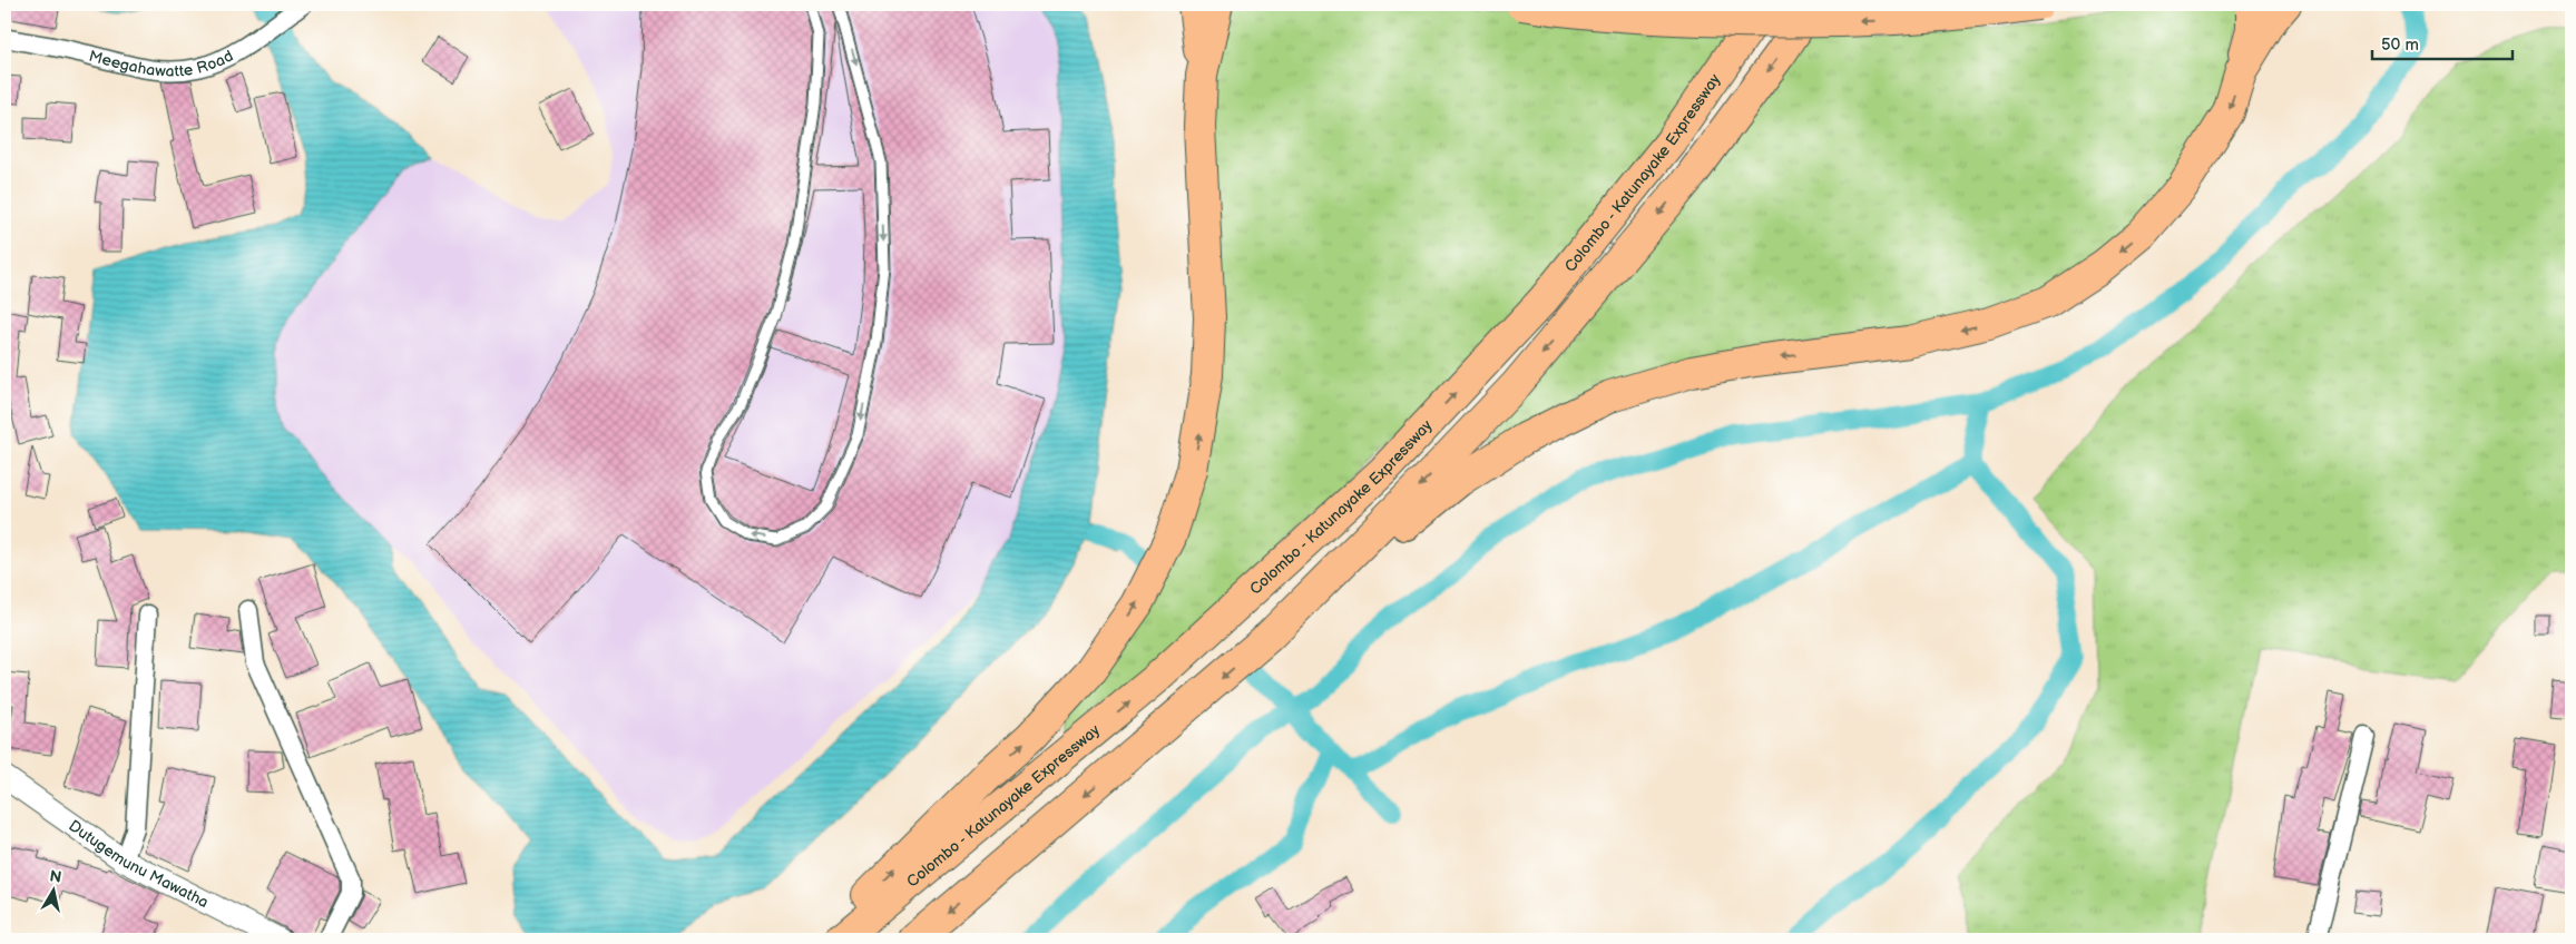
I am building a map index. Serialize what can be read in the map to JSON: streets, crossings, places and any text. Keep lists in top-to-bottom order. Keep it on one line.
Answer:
{"streets":{"highway":["Colombo - Katunayake Expressway"],"street":["Meegahawatte Road","Dutugemunu Mawatha"]},"scale_bar":"50 m","north":"top"}
